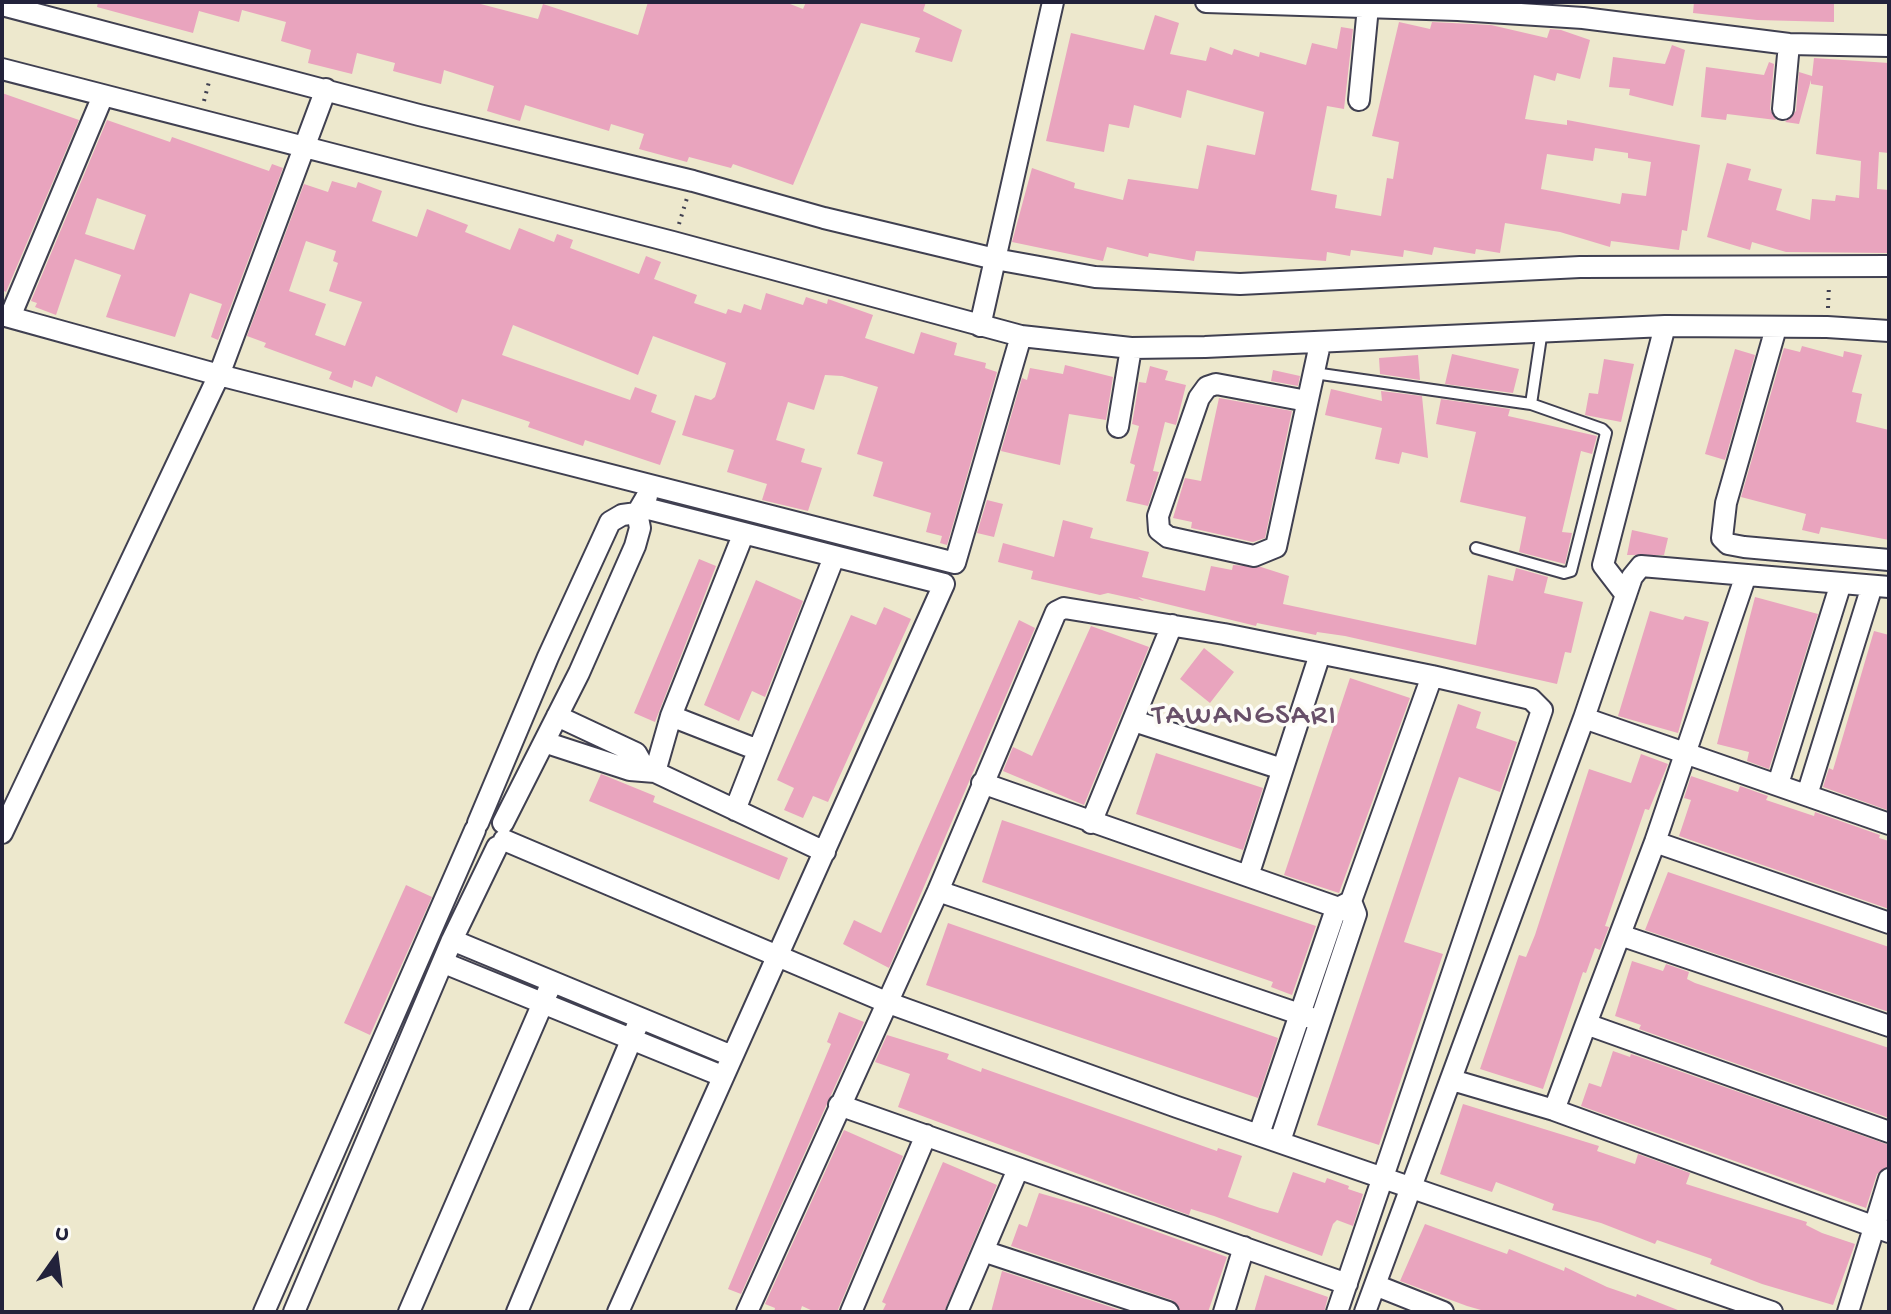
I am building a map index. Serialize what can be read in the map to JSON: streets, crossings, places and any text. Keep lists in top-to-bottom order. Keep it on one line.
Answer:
{"districts":["TAWANGSARI"],"north":"top"}
